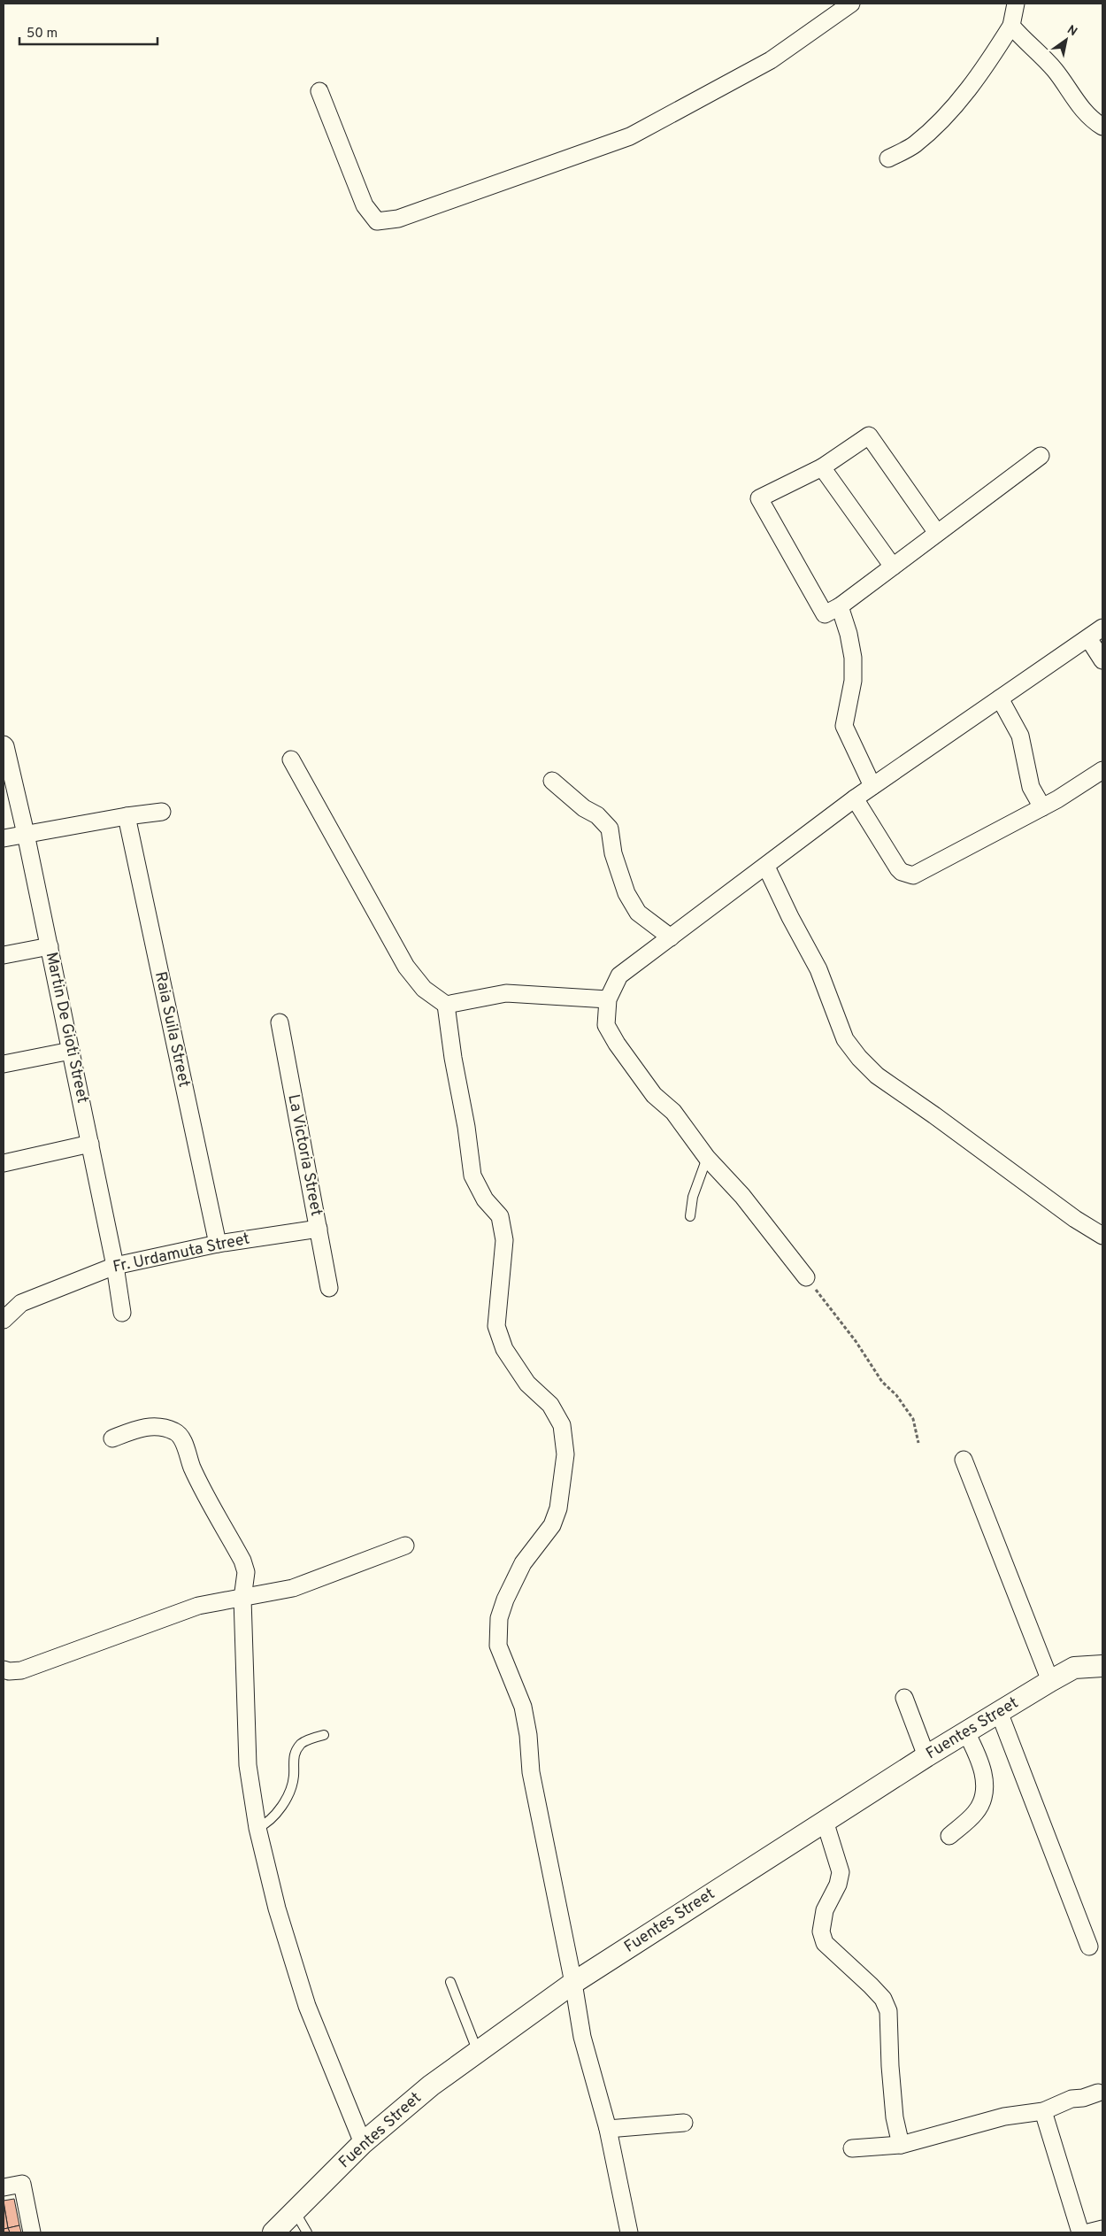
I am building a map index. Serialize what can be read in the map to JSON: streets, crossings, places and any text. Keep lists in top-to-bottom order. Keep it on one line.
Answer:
{"streets":{"street":["Martin De Gioti Street","Raia Suila Street","La Victoria Street","Fr. Urdamuta Street","Fuentes Street"]},"crossings":[["Martin De Gioti Street","Fr. Urdamuta Street"],["Raia Suila Street","Fr. Urdamuta Street"],["La Victoria Street","Fr. Urdamuta Street"]],"scale_bar":"50 m","north":"top right"}
